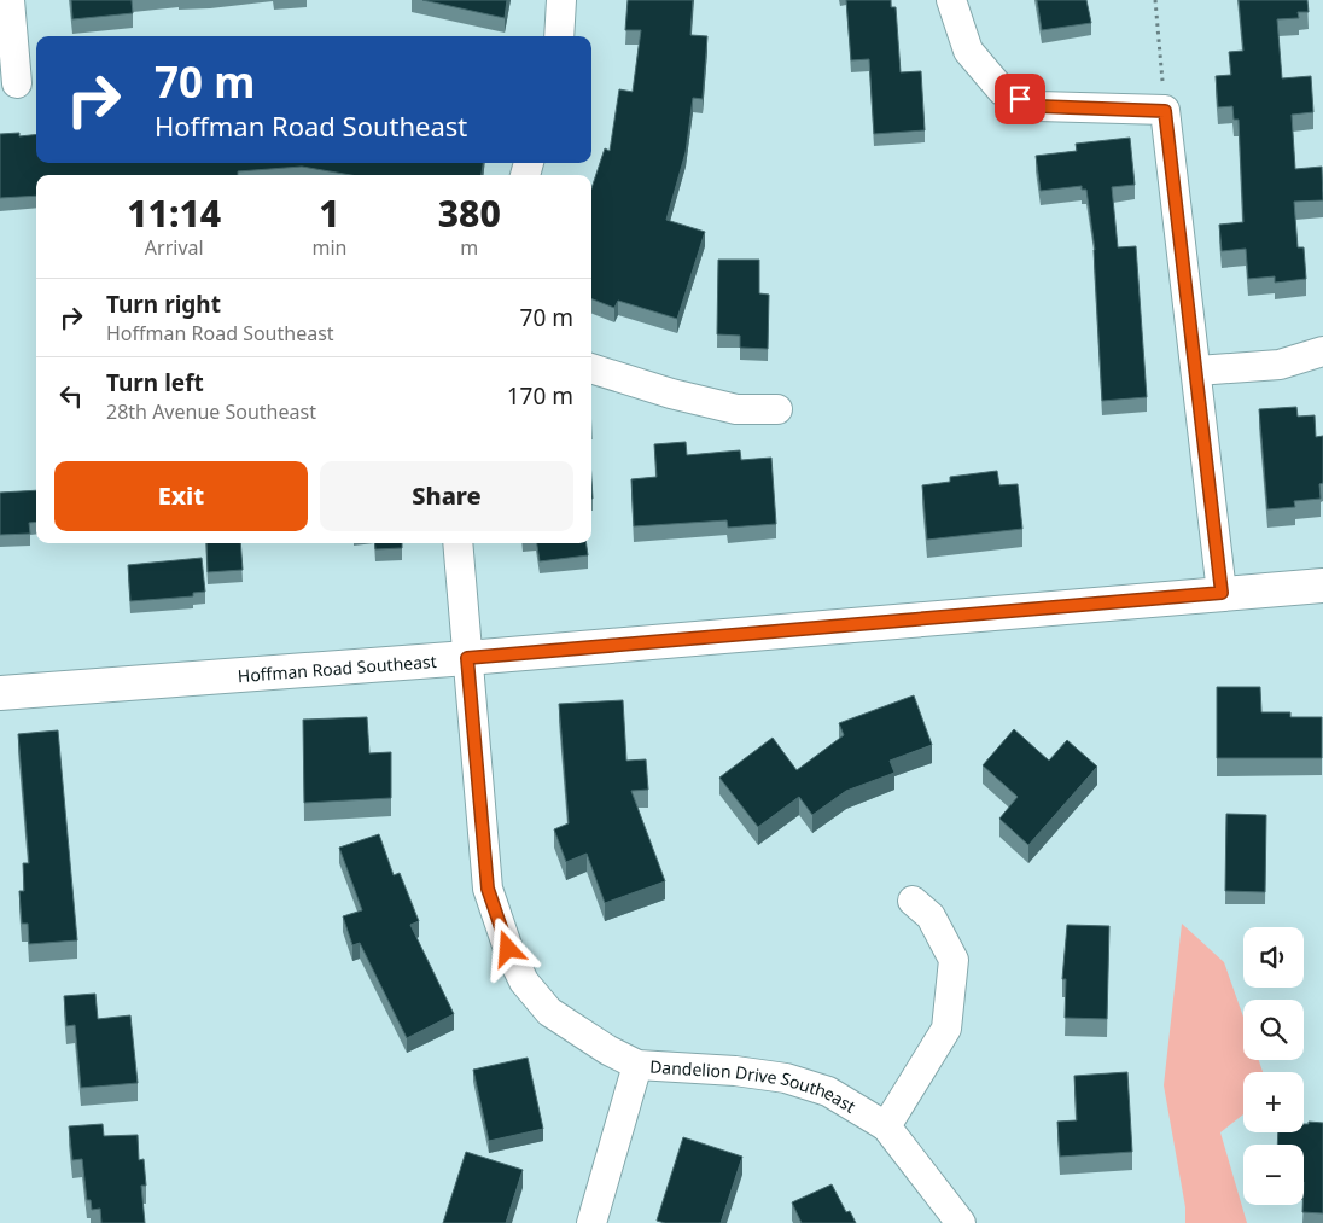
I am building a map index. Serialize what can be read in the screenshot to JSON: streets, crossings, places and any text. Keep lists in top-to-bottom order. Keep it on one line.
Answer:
{"streets":{"street":["Hoffman Road Southeast","Dandelion Drive Southeast"]},"crossings":[["Hoffman Road Southeast","Dandelion Drive Southeast"]],"page":{"turn":["70 m","Hoffman Road Southeast"],"eta":["11:14","Arrival","1","min","380","m"],"list":[{"name":"Turn right","note":"Hoffman Road Southeast","value":"70 m"},{"name":"Turn left","note":"28th Avenue Southeast","value":"170 m"}],"buttons":["Exit","Share"],"map_buttons":["+","−"]}}
